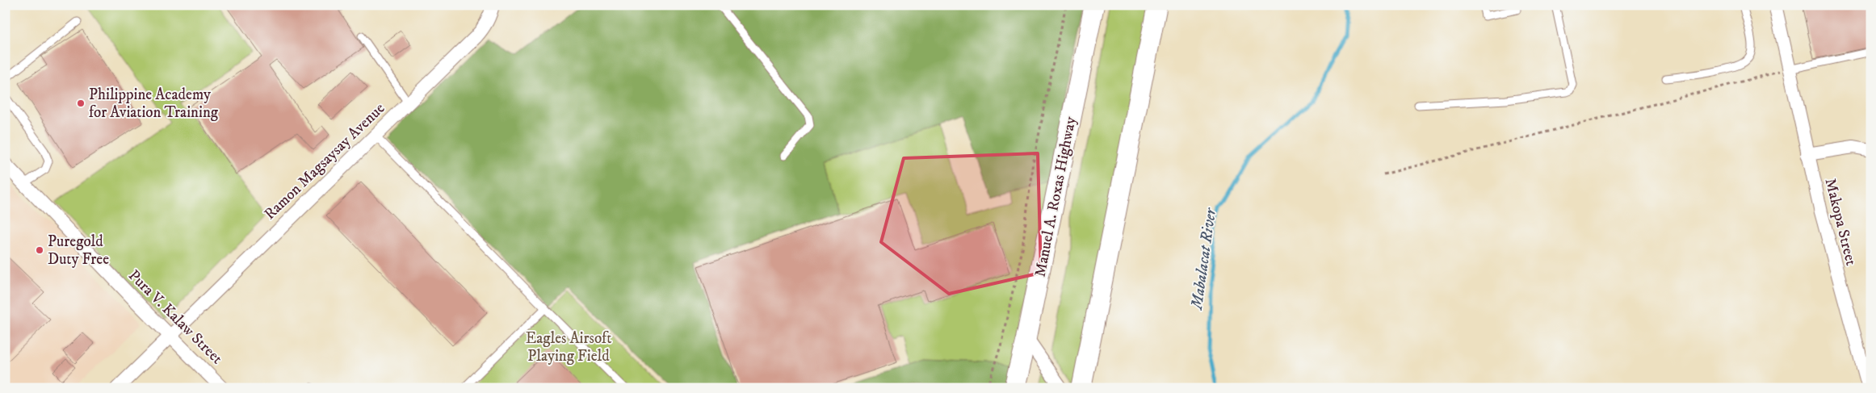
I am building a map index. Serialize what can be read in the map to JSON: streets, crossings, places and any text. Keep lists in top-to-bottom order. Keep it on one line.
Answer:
{"streets":{"main road":["Manuel A. Roxas Highway"],"street":["Ramon Magsaysay Avenue","Makopa Street","Pura V. Kalaw Street"]},"crossings":[["Ramon Magsaysay Avenue","Pura V. Kalaw Street"]],"water":["Mabalacat River"],"parks":["Eagles Airsoft Playing Field"],"places":["Philippine Academy for Aviation Training","Puregold Duty Free"]}
